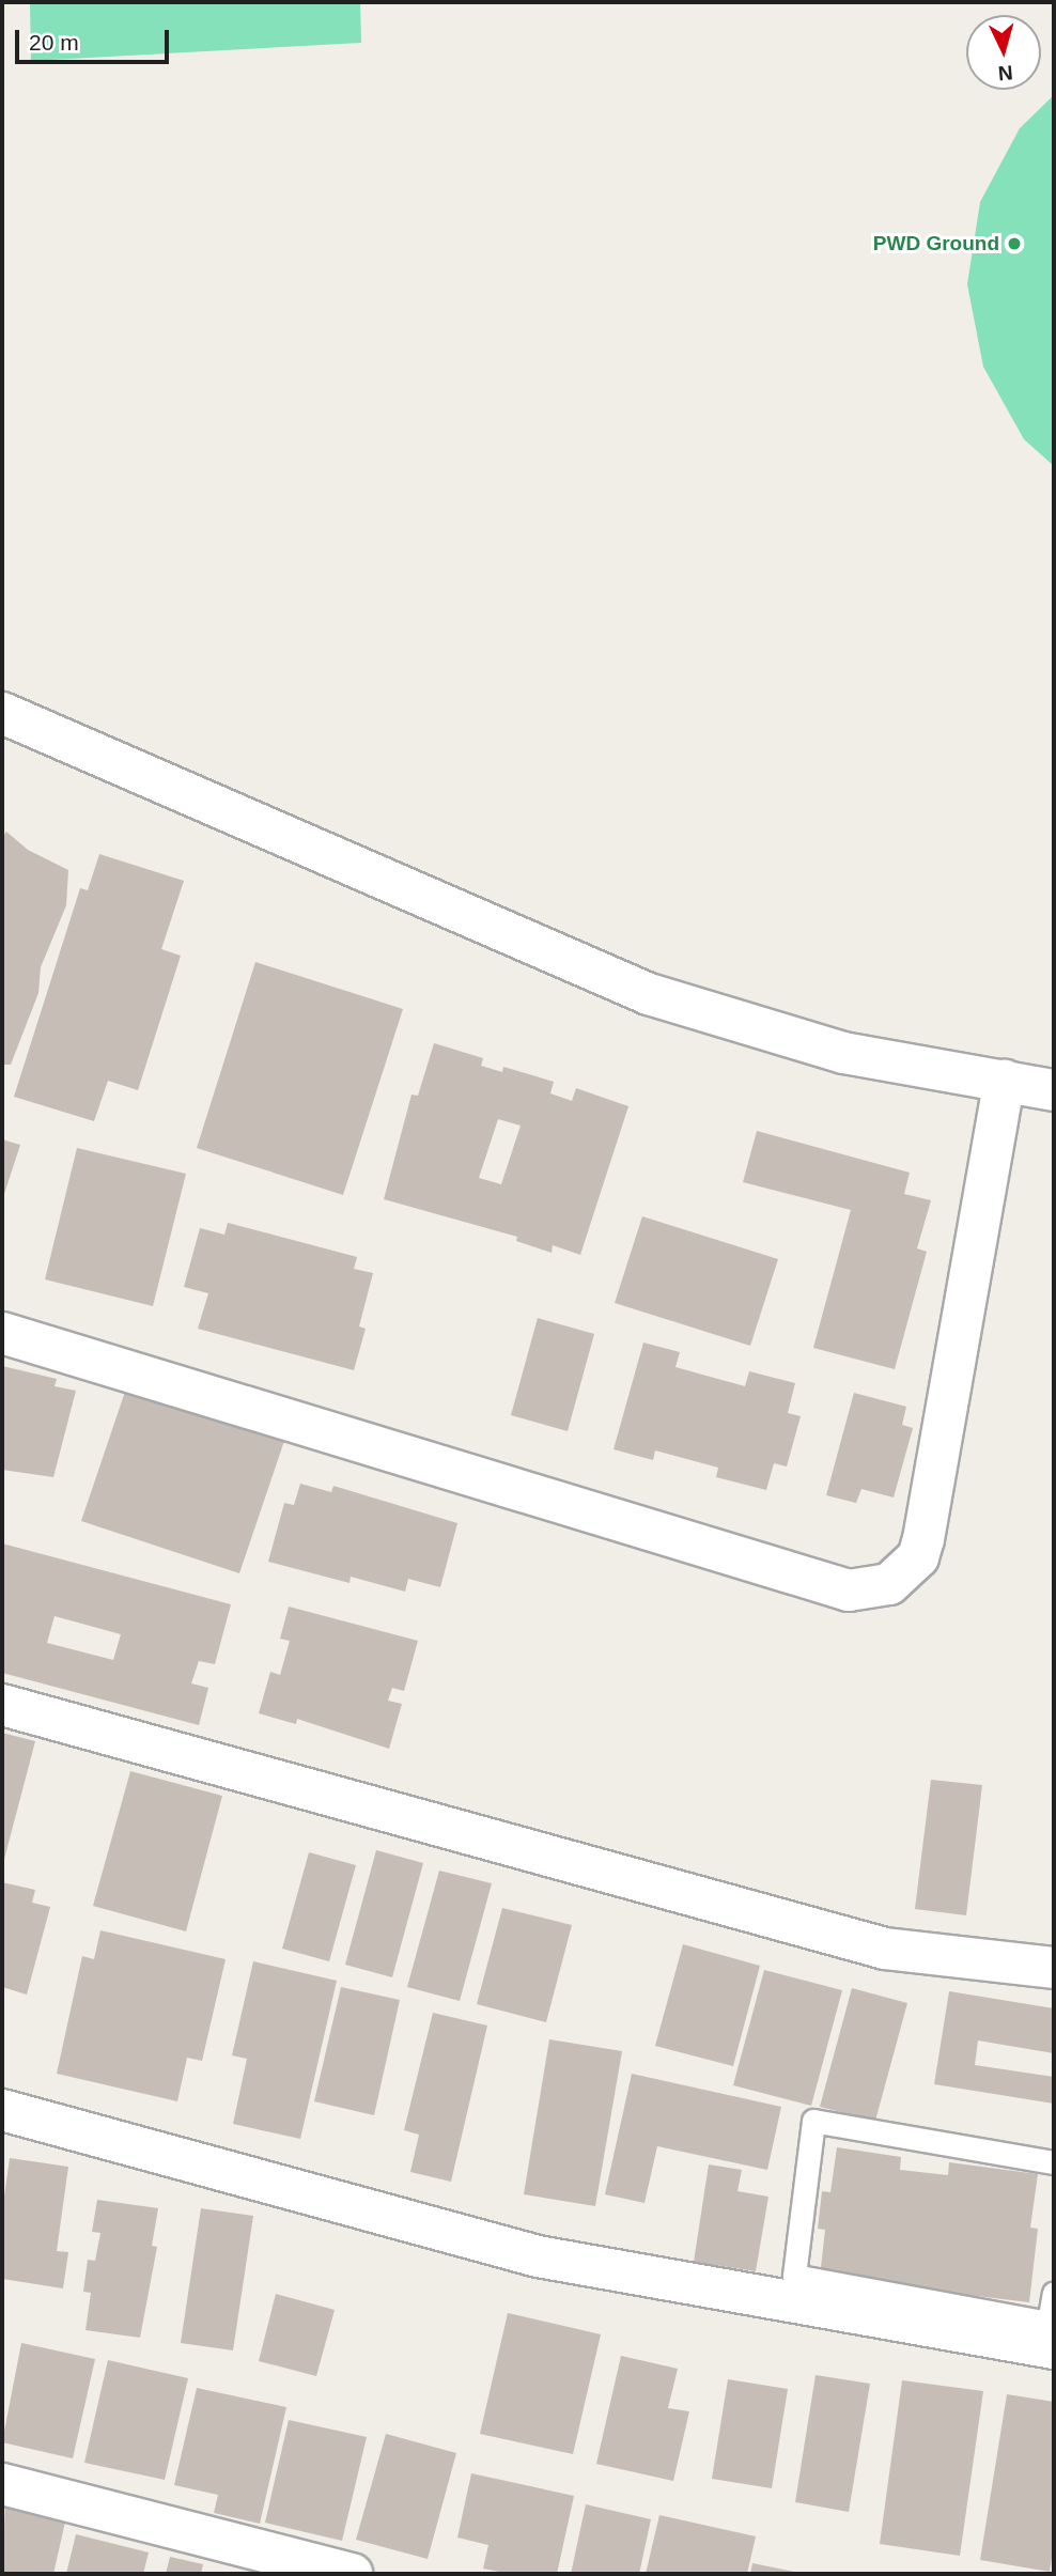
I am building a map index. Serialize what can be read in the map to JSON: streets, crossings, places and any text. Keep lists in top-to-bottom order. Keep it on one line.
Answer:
{"places":["PWD Ground"],"scale_bar":"20 m","north":"bottom"}
